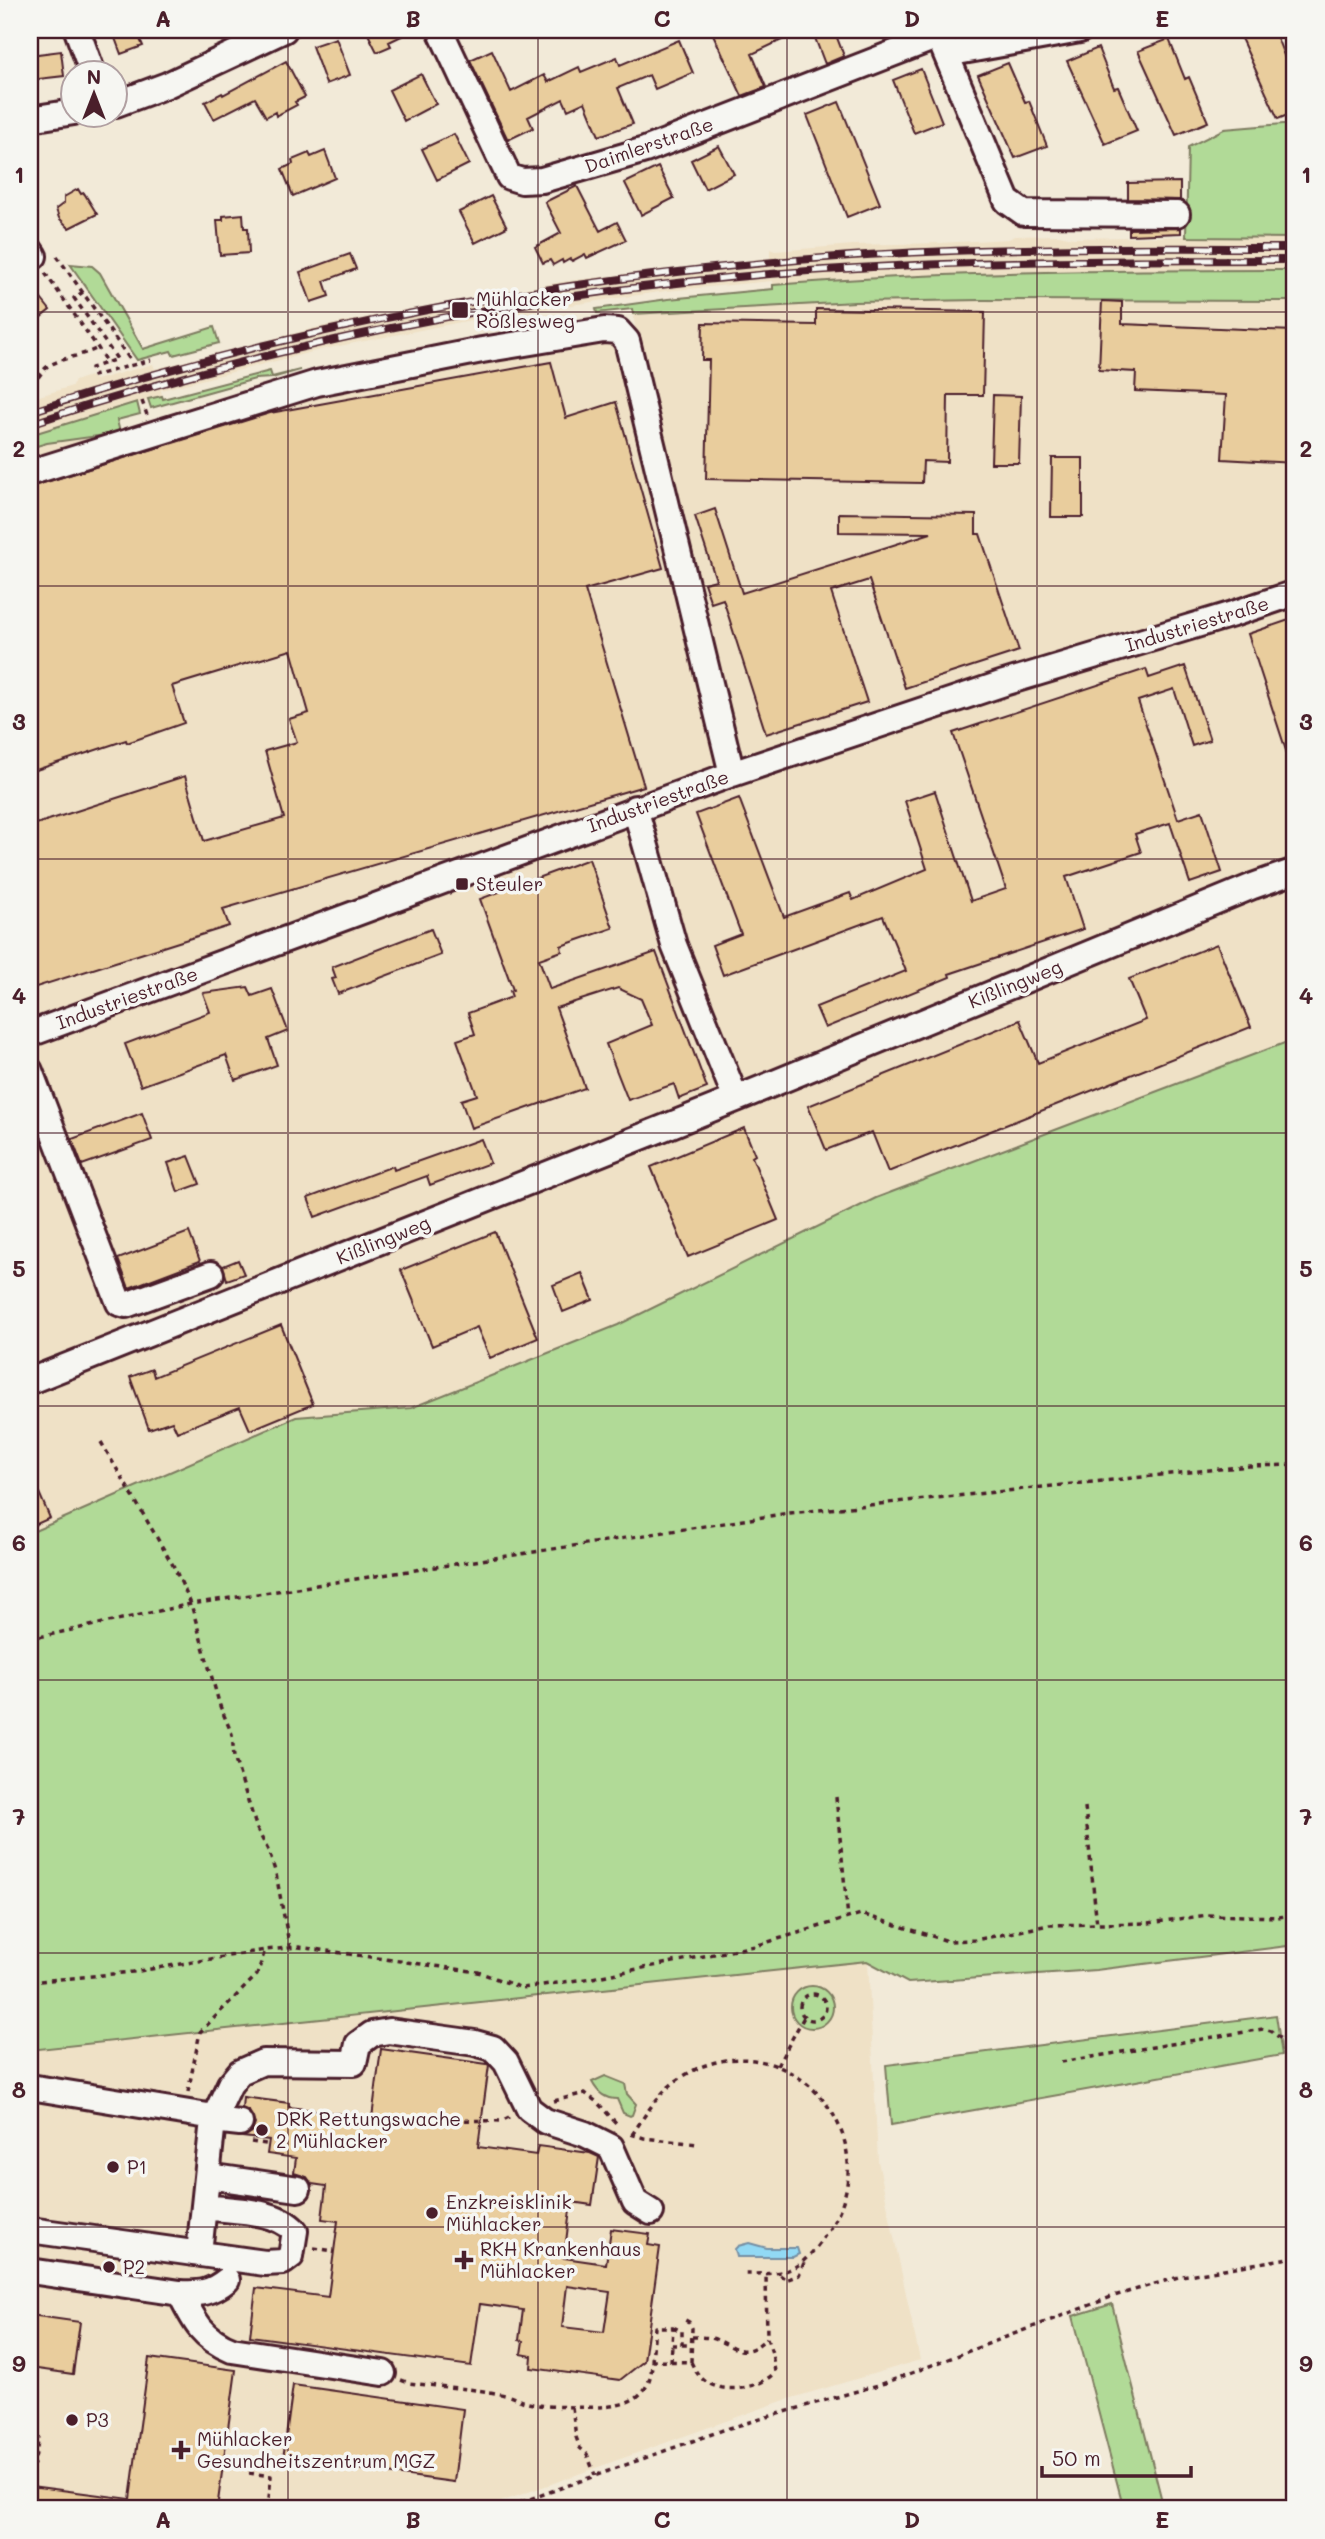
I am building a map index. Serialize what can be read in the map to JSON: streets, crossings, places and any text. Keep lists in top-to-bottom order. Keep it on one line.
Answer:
{"streets":{"street":["Daimlerstraße","Industriestraße","Kißlingweg"]},"places":{"transit":["Mühlacker Rößlesweg","Steuler"],"other":["DRK Rettungswache 2 Mühlacker","P1","Enzkreisklinik Mühlacker","P2","P3"],"health":["RKH Krankenhaus Mühlacker","Mühlacker Gesundheitszentrum MGZ"]},"scale_bar":"50 m","north":"top","grid":{"columns":["A","B","C","D","E"],"rows":["1","2","3","4","5","6","7","8","9"]}}
